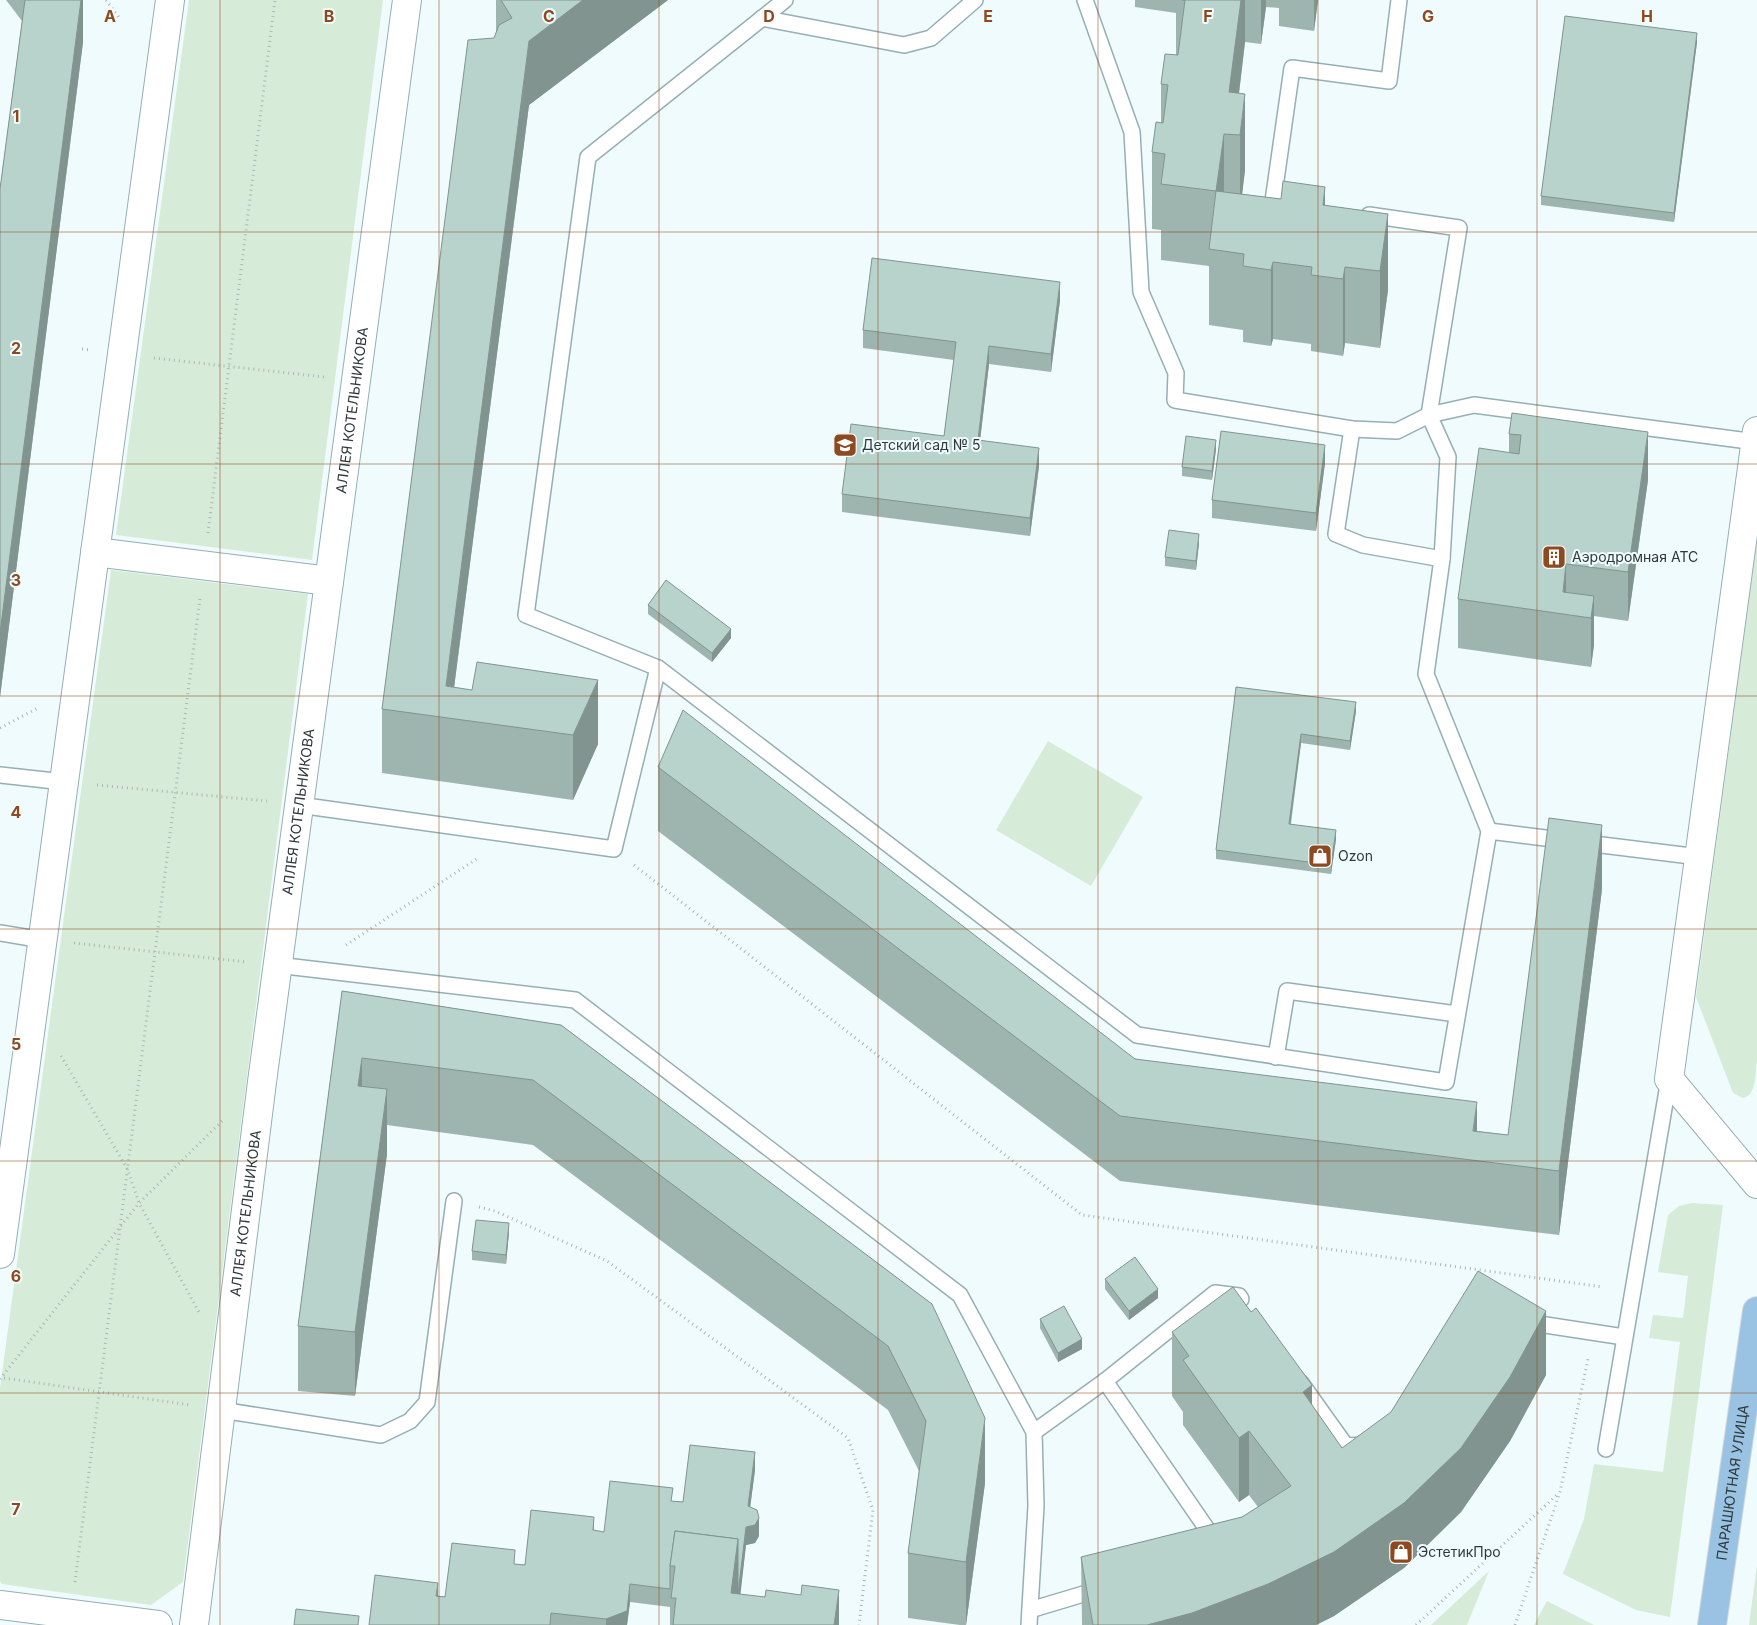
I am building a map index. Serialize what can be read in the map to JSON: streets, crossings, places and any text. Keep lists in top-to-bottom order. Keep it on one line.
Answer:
{"streets":{"main road":["ПАРАШЮТНАЯ УЛИЦА"],"street":["АЛЛЕЯ КОТЕЛЬНИКОВА"]},"places":{"school or university":["Детский сад № 5"],"building":["Аэродромная АТС"],"shop":["Ozon","ЭстетикПро"]},"grid":{"columns":["A","B","C","D","E","F","G","H"],"rows":["1","2","3","4","5","6","7"]}}
